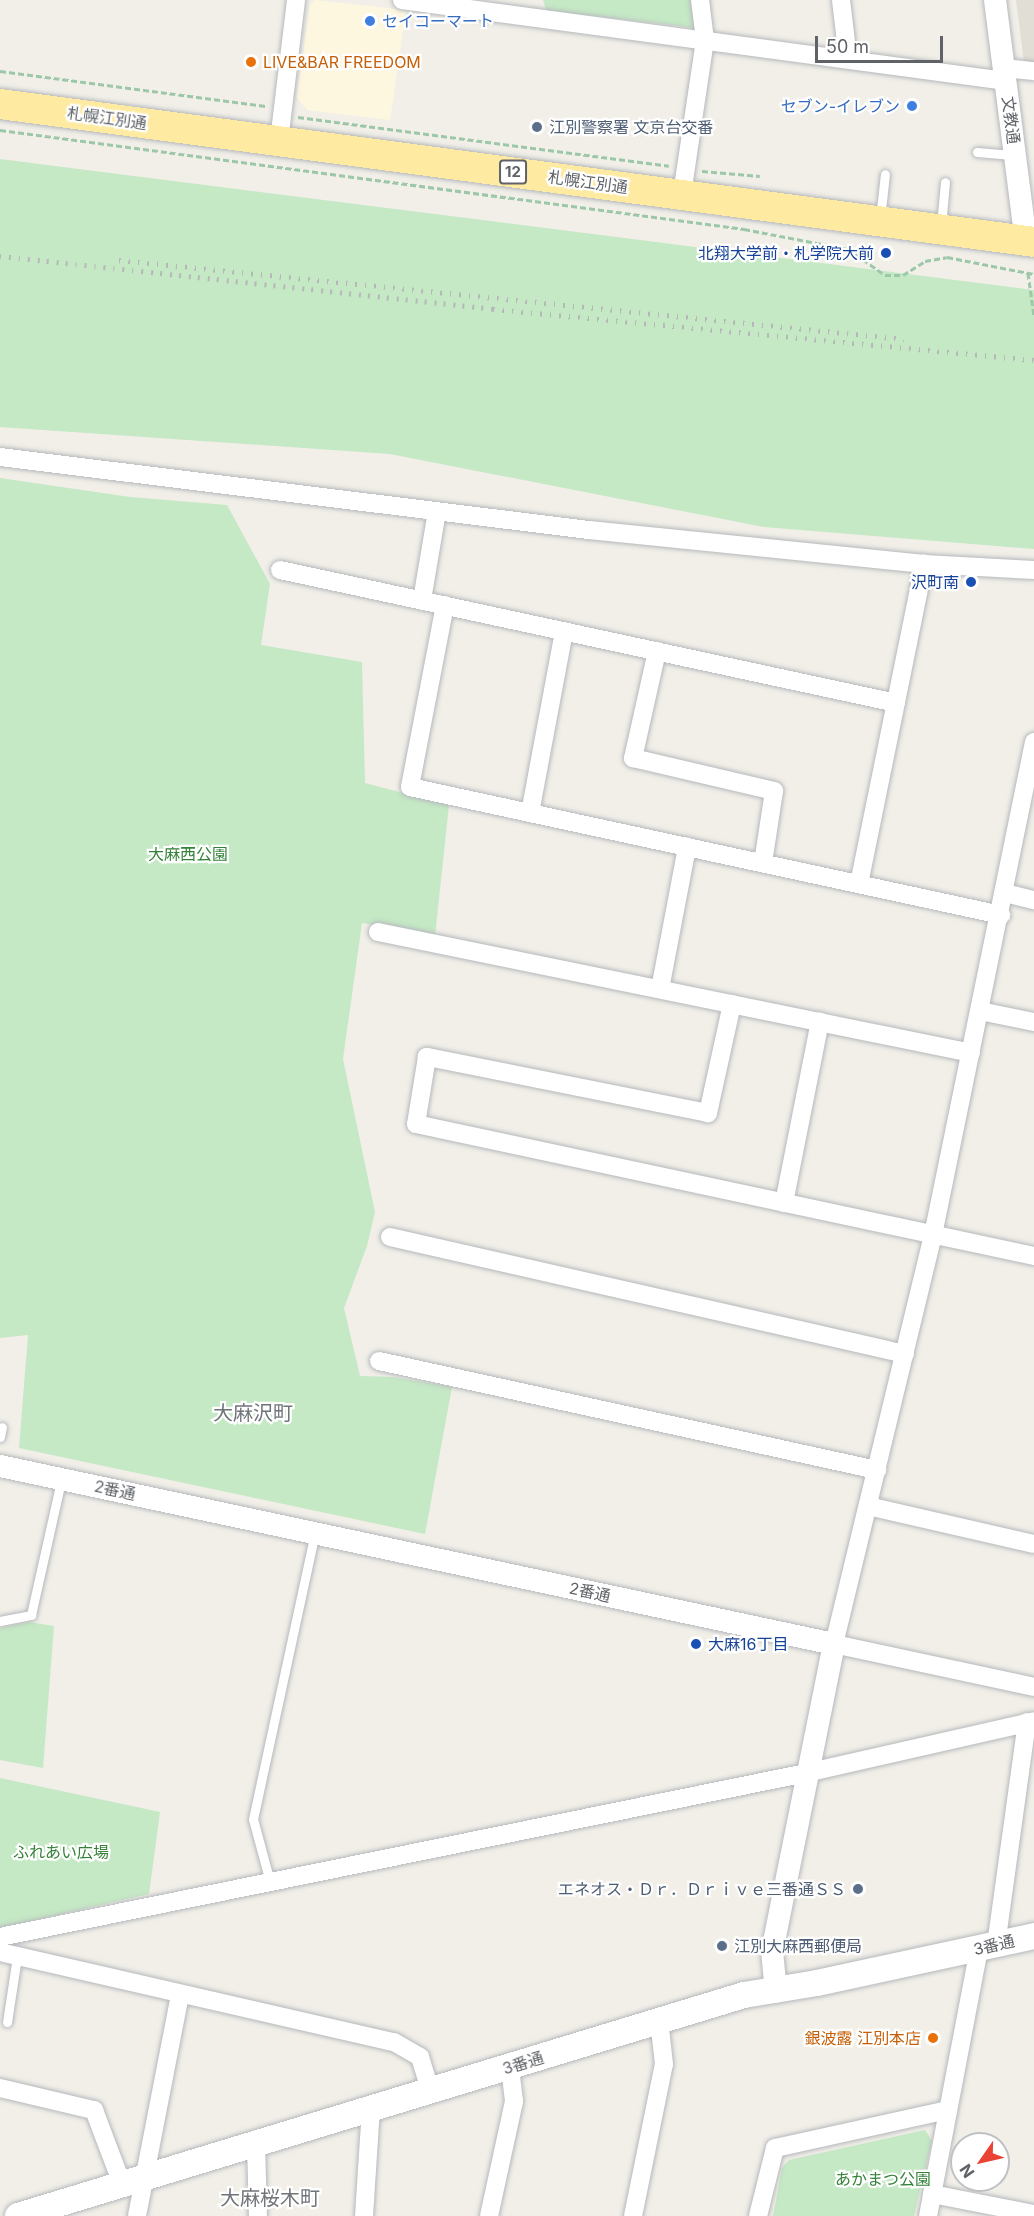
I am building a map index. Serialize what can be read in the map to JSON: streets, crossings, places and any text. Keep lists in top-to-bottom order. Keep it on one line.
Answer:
{"streets":{"highway":["札幌江別通","12"],"main road":["3番通"],"street":["文教通","2番通"]},"crossings":[["札幌江別通","文教通"]],"districts":["大麻沢町","大麻桜木町"],"parks":["大麻西公園","ふれあい広場","あかまつ公園"],"places":["セイコーマート","LIVE&BAR FREEDOM","セブン-イレブン","江別警察署 文京台交番","北翔大学前・札学院大前","沢町南","大麻16丁目","エネオス・Ｄｒ．Ｄｒｉｖｅ三番通ＳＳ","江別大麻西郵便局","銀波露 江別本店"],"scale_bar":"50 m","north":"bottom left"}
